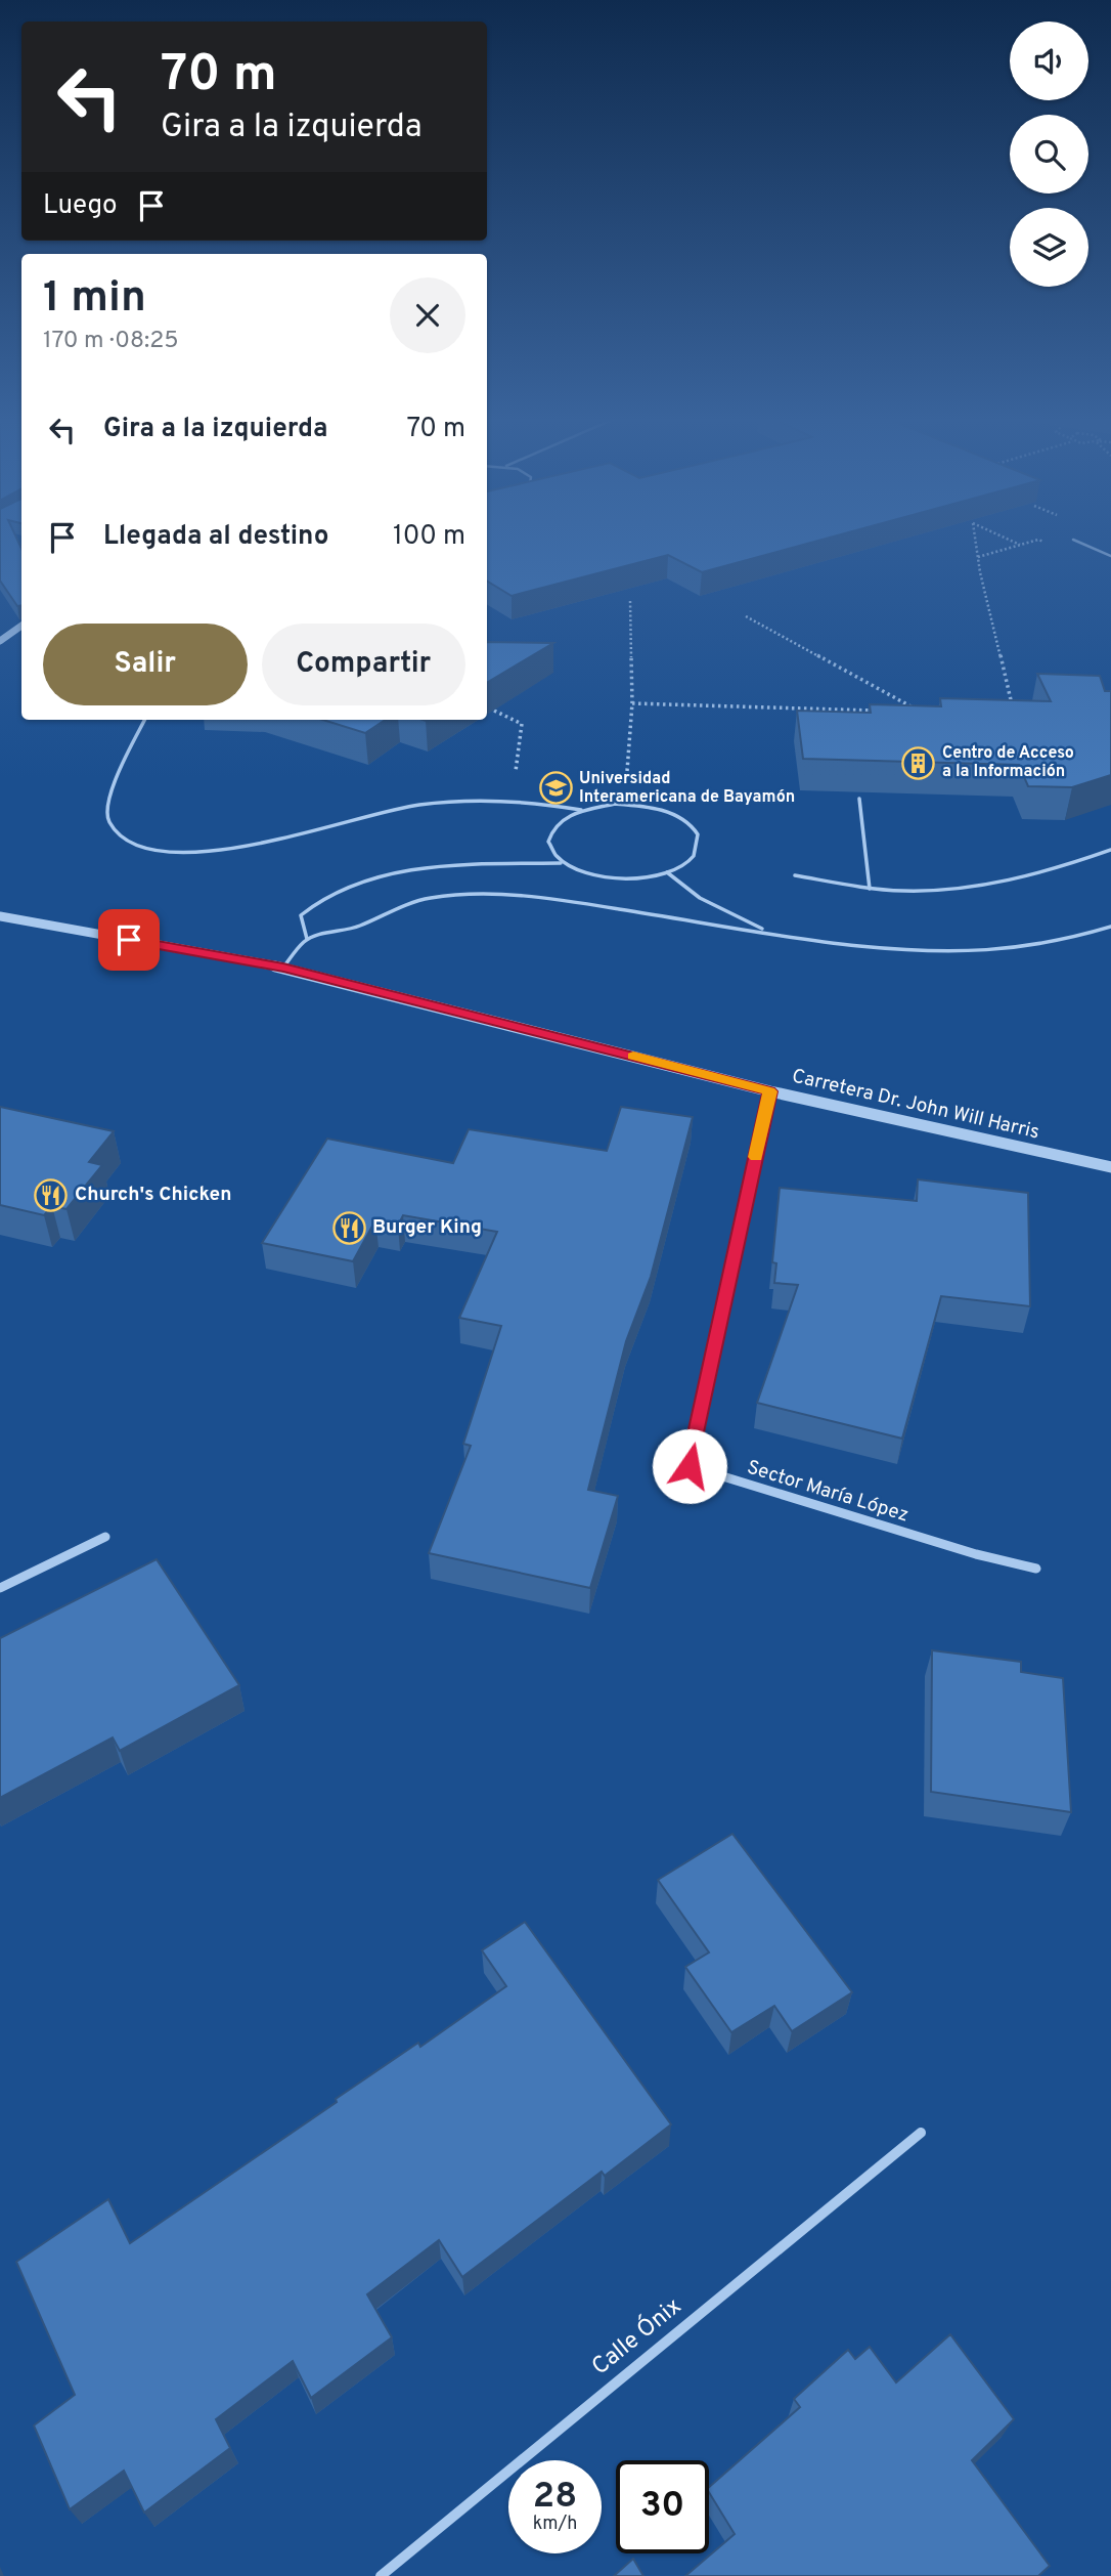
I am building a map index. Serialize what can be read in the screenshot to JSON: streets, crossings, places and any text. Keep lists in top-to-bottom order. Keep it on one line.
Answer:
{"streets":{"street":["Carretera Dr. John Will Harris","Sector María López","Calle Ónix"]},"crossings":[["Carretera Dr. John Will Harris","Sector María López"]],"places":{"building":["Centro de Acceso a la Información"],"school or university":["Universidad Interamericana de Bayamón"],"restaurant":["Church's Chicken","Burger King"]},"page":{"turn":["70 m","Gira a la izquierda"],"then":"Luego","heading":["1 min","170 m · 08:25"],"list":[{"name":"Gira a la izquierda","value":"70 m"},{"name":"Llegada al destino","value":"100 m"}],"buttons":["Salir","Compartir"],"speed":"28 km/h","limit":"30"}}
